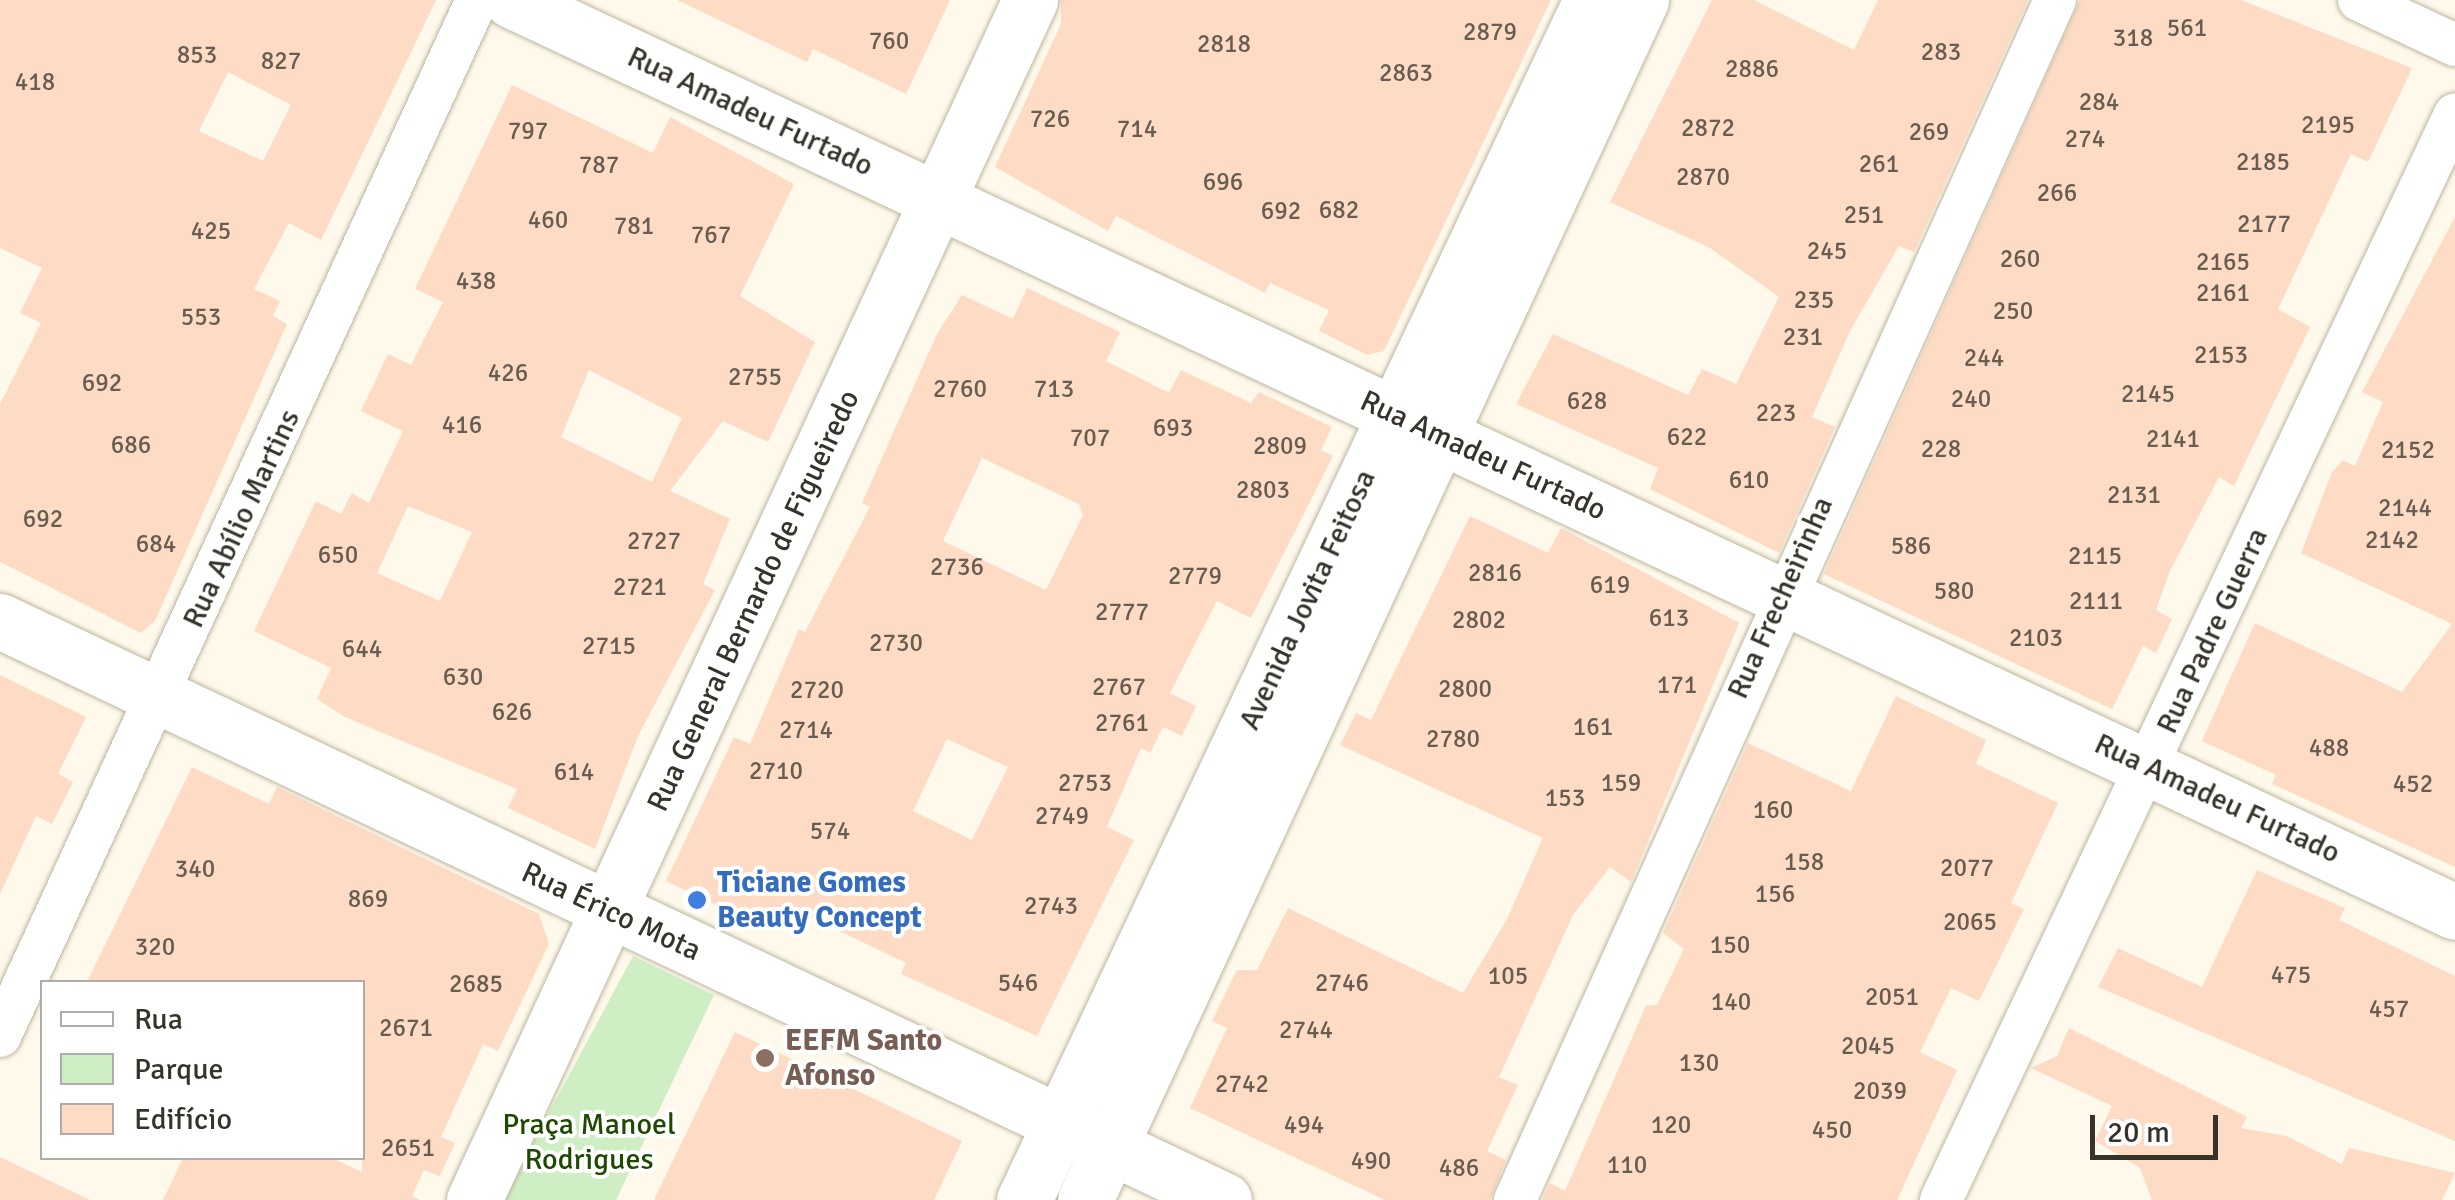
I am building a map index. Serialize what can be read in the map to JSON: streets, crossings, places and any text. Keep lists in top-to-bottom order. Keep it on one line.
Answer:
{"streets":{"street":["Rua Amadeu Furtado","Rua Abílio Martins","Rua Frecheirinha","Avenida Jovita Feitosa","Rua General Bernardo de Figueiredo","Rua Padre Guerra","Rua Érico Mota"]},"crossings":[["Rua Amadeu Furtado","Rua Frecheirinha"],["Rua Amadeu Furtado","Avenida Jovita Feitosa"],["Rua Amadeu Furtado","Rua General Bernardo de Figueiredo"],["Rua Amadeu Furtado","Rua Padre Guerra"],["Rua Abílio Martins","Rua Érico Mota"],["Avenida Jovita Feitosa","Rua Érico Mota"],["Rua General Bernardo de Figueiredo","Rua Érico Mota"]],"parks":["Praça Manoel Rodrigues"],"places":["Ticiane Gomes Beauty Concept","EEFM Santo Afonso"],"house_numbers":["561","2879","318","760","2818","283","853","827","2886","2863","418","284","726","2195","2872","714","797","269","274","2185","261","787","2870","696","266","682","692","251","460","2177","781","425","767","245","260","2165","438","2161","235","250","553","231","2153","244","426","2755","692","2760","713","2145","240","628","223","416","693","622","707","2141","686","2809","228","2152","610","2803","2131","2144","692","2142","2727","684","586","650","2115","2736","2816","2779","619","2721","580","2111","2777","613","2802","2103","2730","2715","644","630","171","2767","2800","2720","626","2761","161","2714","2780","488","2710","614","2753","159","452","153","160","2749","574","158","2077","340","156","869","2743","2065","150","320","475","105","546","2746","2685","2051","140","457","2671","2744","2045","130","2742","2039","494","120","450","2651","490","110","486"],"legend":["Rua","Parque","Edifício"],"scale_bar":"20 m"}
